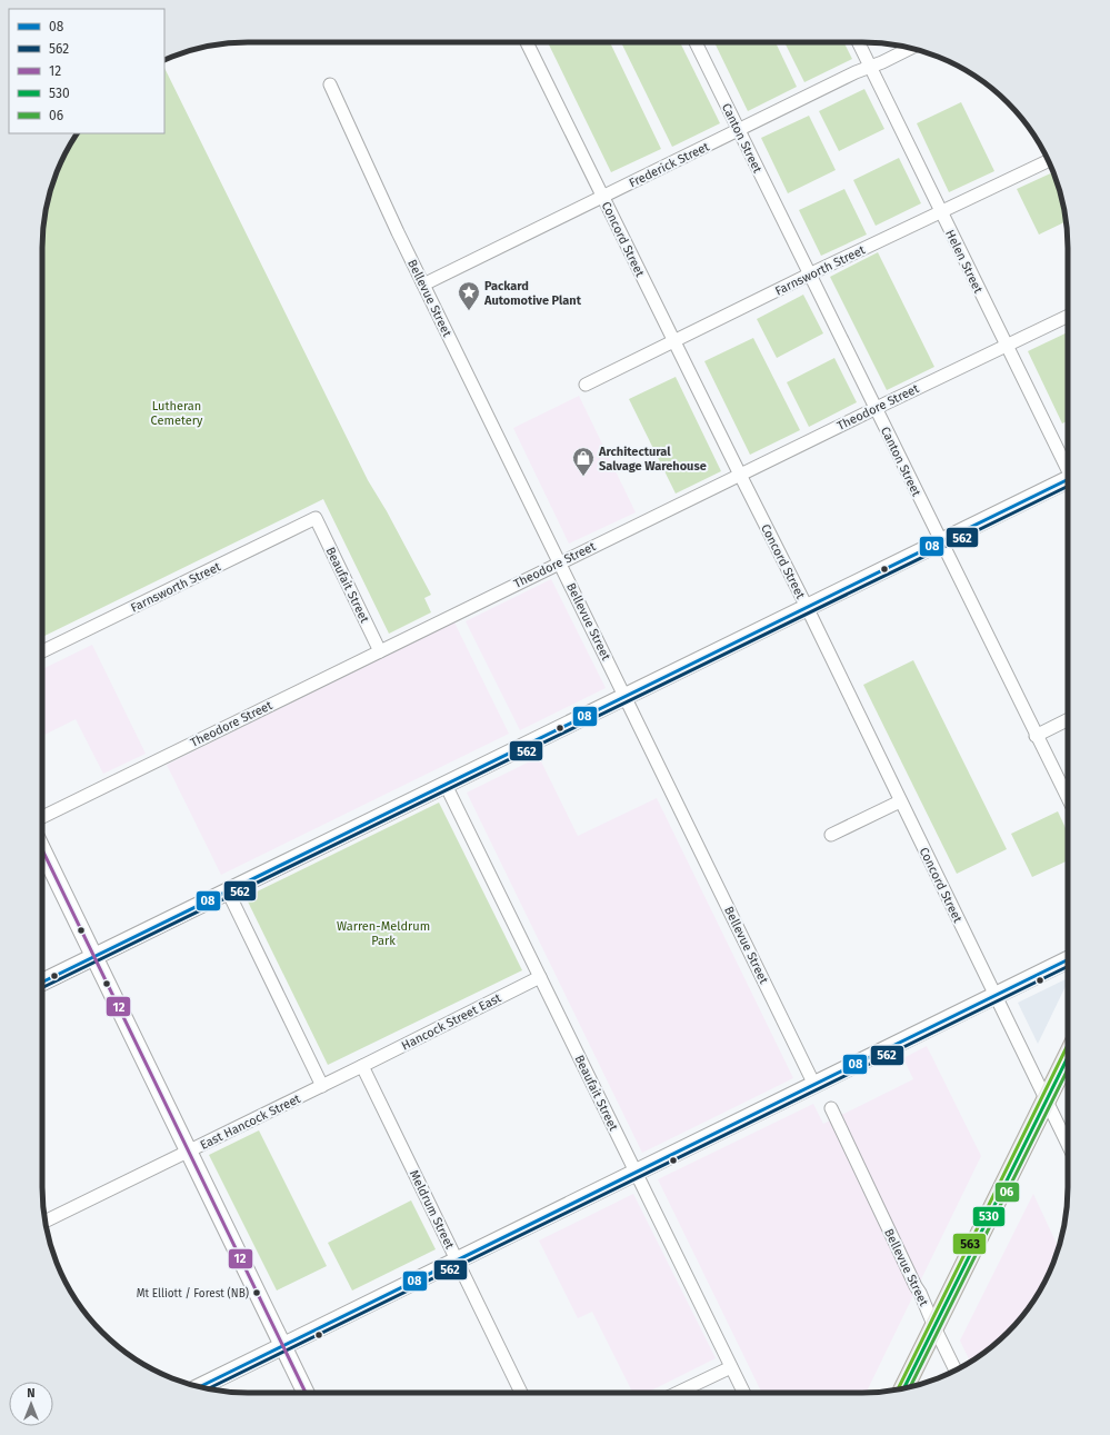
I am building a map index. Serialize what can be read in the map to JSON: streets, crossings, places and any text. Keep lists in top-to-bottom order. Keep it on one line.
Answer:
{"streets":{"street":["Canton Street","Frederick Street","Concord Street","Helen Street","Farnsworth Street","Bellevue Street","Theodore Street","Beaufait Street","Hancock Street East","East Hancock Street","Meldrum Street"]},"crossings":[["Canton Street","Frederick Street"],["Canton Street","Farnsworth Street"],["Canton Street","Theodore Street"],["Frederick Street","Concord Street"],["Frederick Street","Helen Street"],["Frederick Street","Bellevue Street"],["Concord Street","Farnsworth Street"],["Concord Street","Theodore Street"],["Helen Street","Farnsworth Street"],["Helen Street","Theodore Street"],["Farnsworth Street","Beaufait Street"],["Bellevue Street","Theodore Street"],["Theodore Street","Beaufait Street"],["Beaufait Street","Hancock Street East"],["Hancock Street East","East Hancock Street"],["Hancock Street East","Meldrum Street"],["East Hancock Street","Meldrum Street"]],"parks":["Lutheran Cemetery","Warren-Meldrum Park"],"places":{"place":["Packard Automotive Plant"],"shop":["Architectural Salvage Warehouse"],"other":["Mt Elliott / Forest (NB)"]},"lines":["transit line 08","transit line 562","transit line 12","transit line 563","transit line 530","transit line 06"],"legend":["08","562","12","530","06"],"north":"top"}
